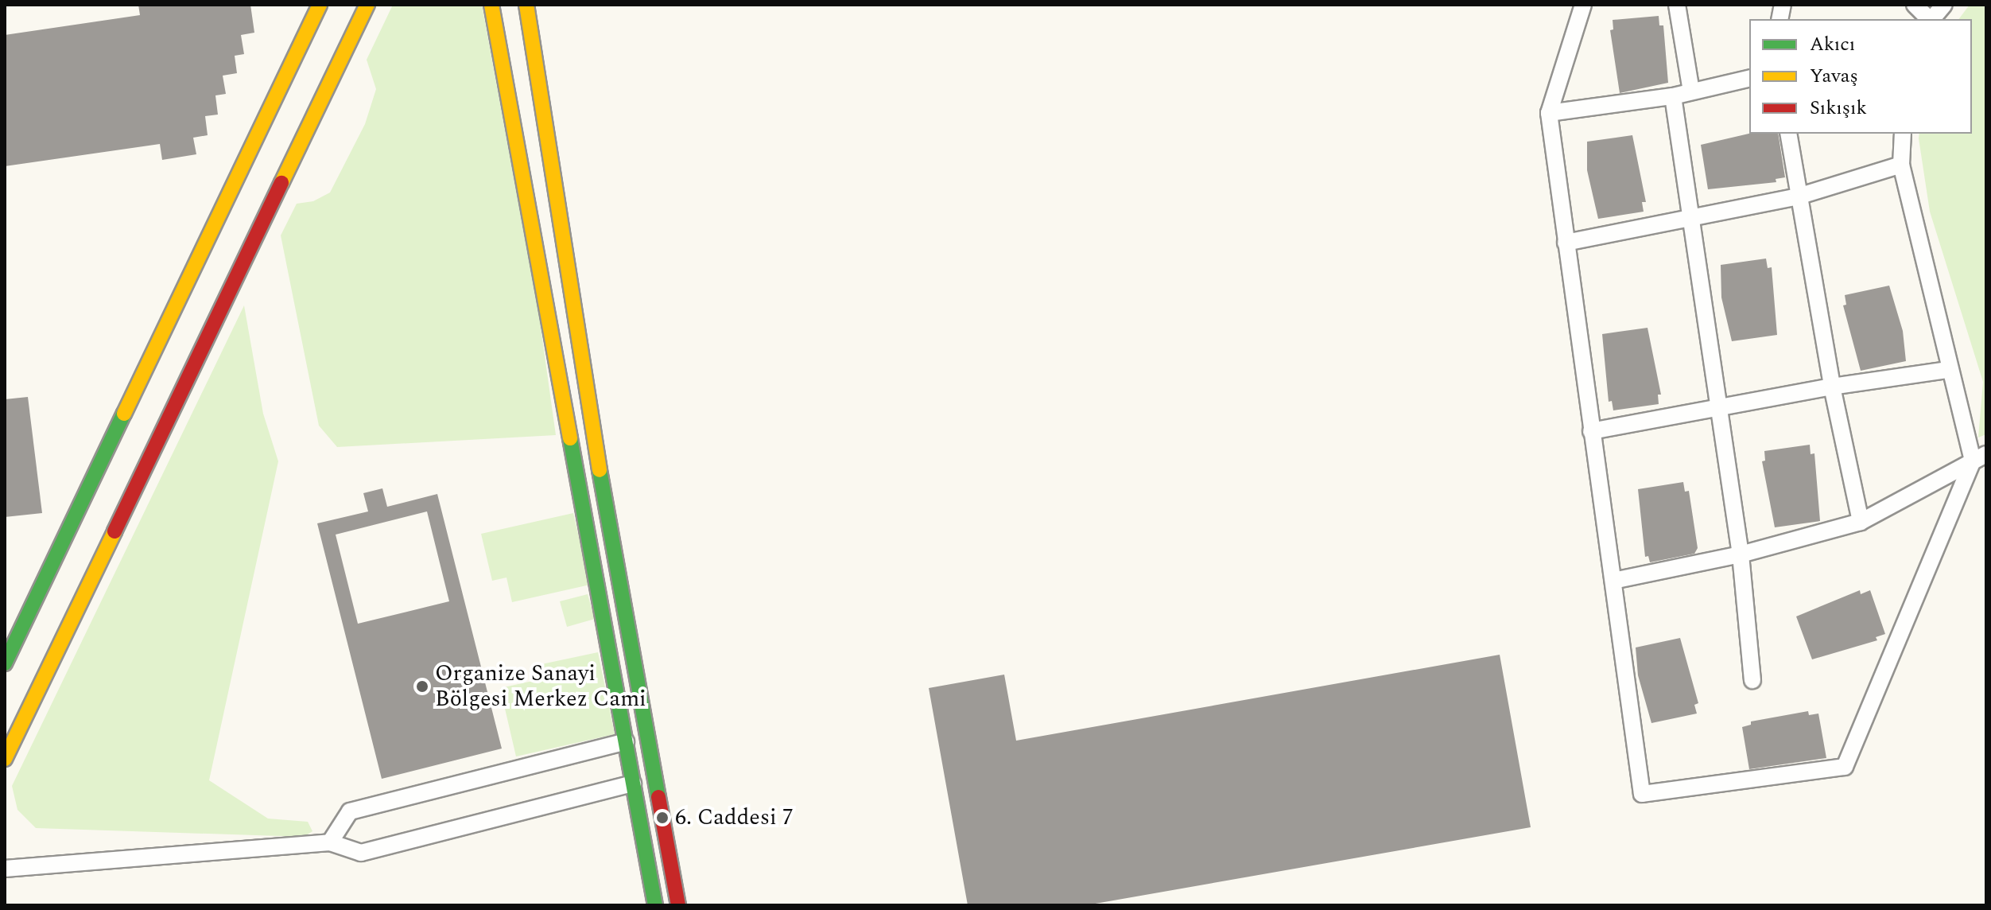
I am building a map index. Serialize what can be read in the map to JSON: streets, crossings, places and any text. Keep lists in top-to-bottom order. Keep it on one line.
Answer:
{"places":["Organize Sanayi Bölgesi Merkez Cami","6. Caddesi 7"],"legend":["Akıcı","Yavaş","Sıkışık"]}
